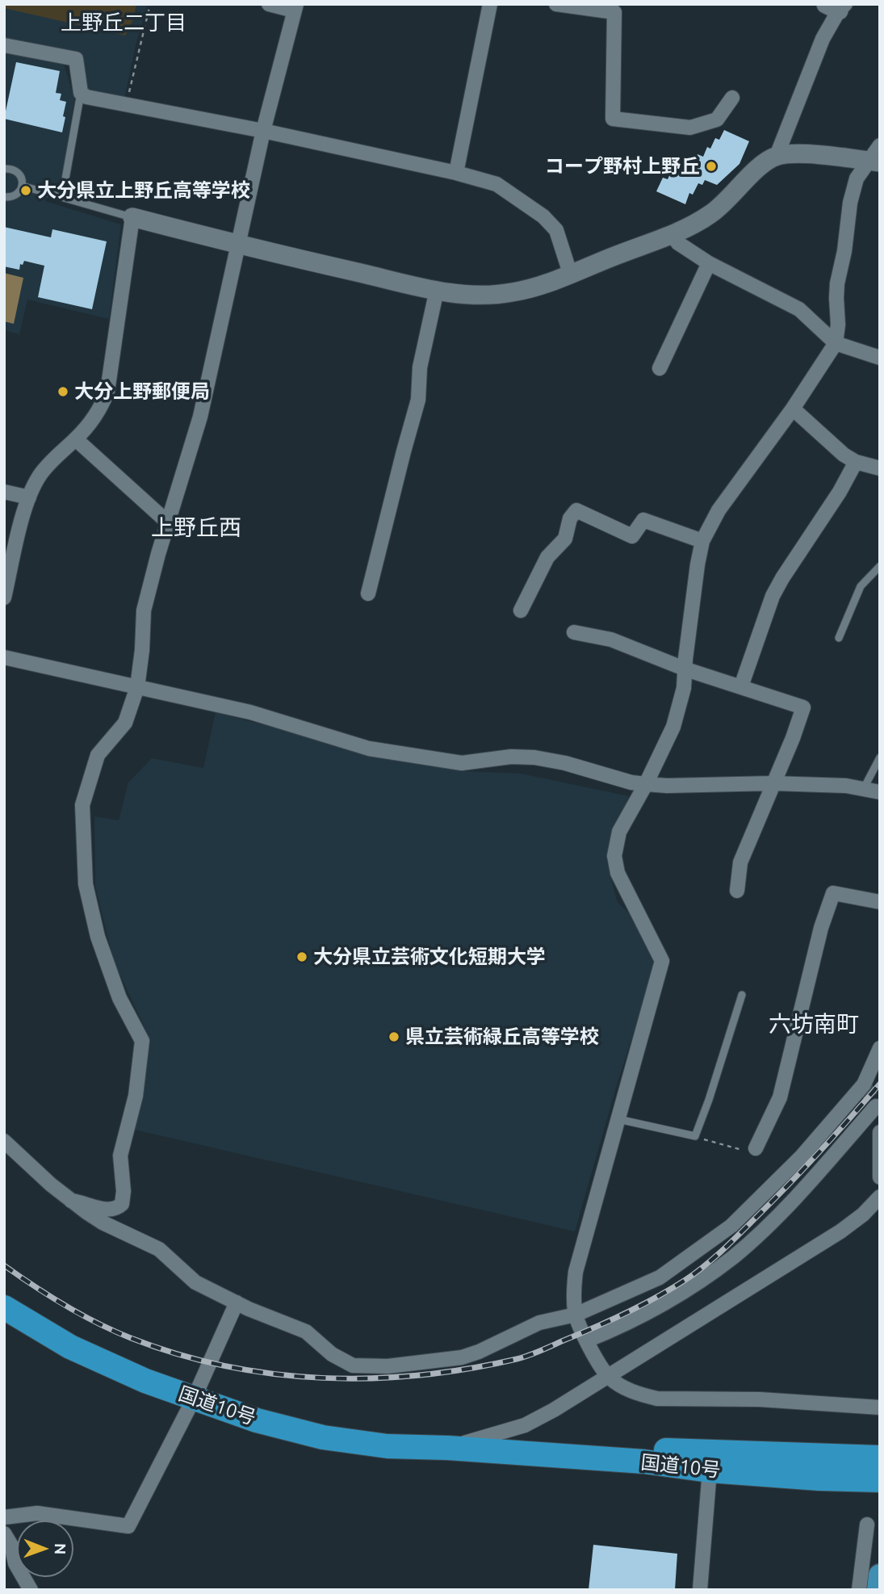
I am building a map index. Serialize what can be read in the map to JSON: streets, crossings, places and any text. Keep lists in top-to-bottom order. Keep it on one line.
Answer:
{"streets":{"highway":["国道10号"]},"districts":["上野丘二丁目","上野丘西","六坊南町"],"places":["コープ野村上野丘","大分県立上野丘高等学校","大分上野郵便局","大分県立芸術文化短期大学","県立芸術緑丘高等学校"],"north":"right"}
